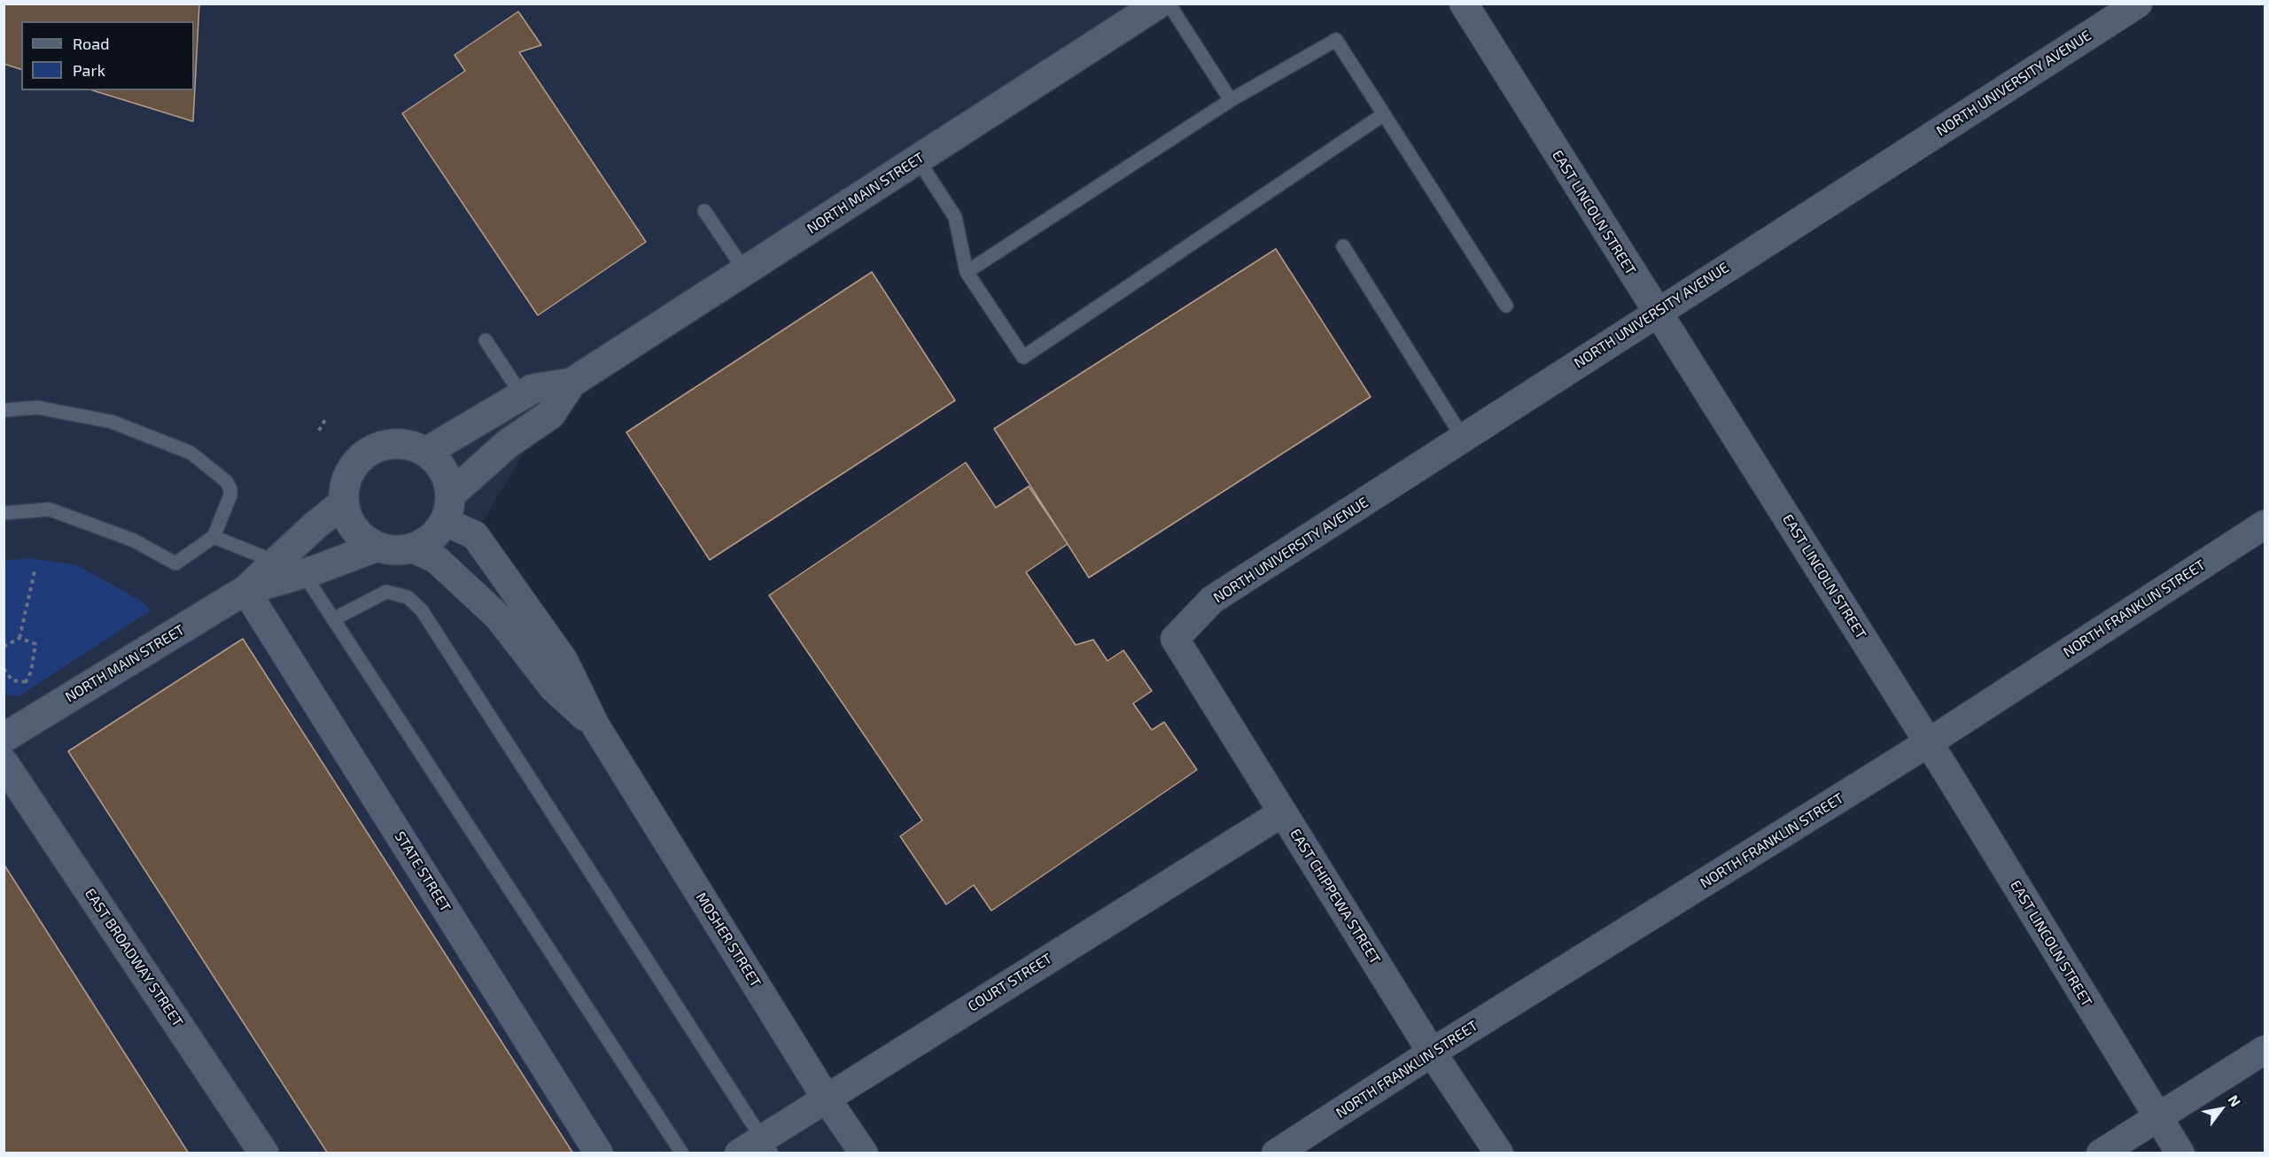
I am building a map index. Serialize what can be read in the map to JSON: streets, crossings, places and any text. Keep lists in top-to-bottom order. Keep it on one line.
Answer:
{"streets":{"street":["NORTH UNIVERSITY AVENUE","NORTH MAIN STREET","EAST LINCOLN STREET","NORTH FRANKLIN STREET","STATE STREET","EAST CHIPPEWA STREET","MOSHER STREET","EAST BROADWAY STREET","COURT STREET"]},"crossings":[["NORTH UNIVERSITY AVENUE","EAST LINCOLN STREET"],["NORTH UNIVERSITY AVENUE","EAST CHIPPEWA STREET"],["NORTH MAIN STREET","STATE STREET"],["NORTH MAIN STREET","MOSHER STREET"],["EAST LINCOLN STREET","NORTH FRANKLIN STREET"],["NORTH FRANKLIN STREET","EAST CHIPPEWA STREET"],["EAST CHIPPEWA STREET","COURT STREET"],["MOSHER STREET","COURT STREET"]],"legend":["Road","Park"],"north":"top right"}
